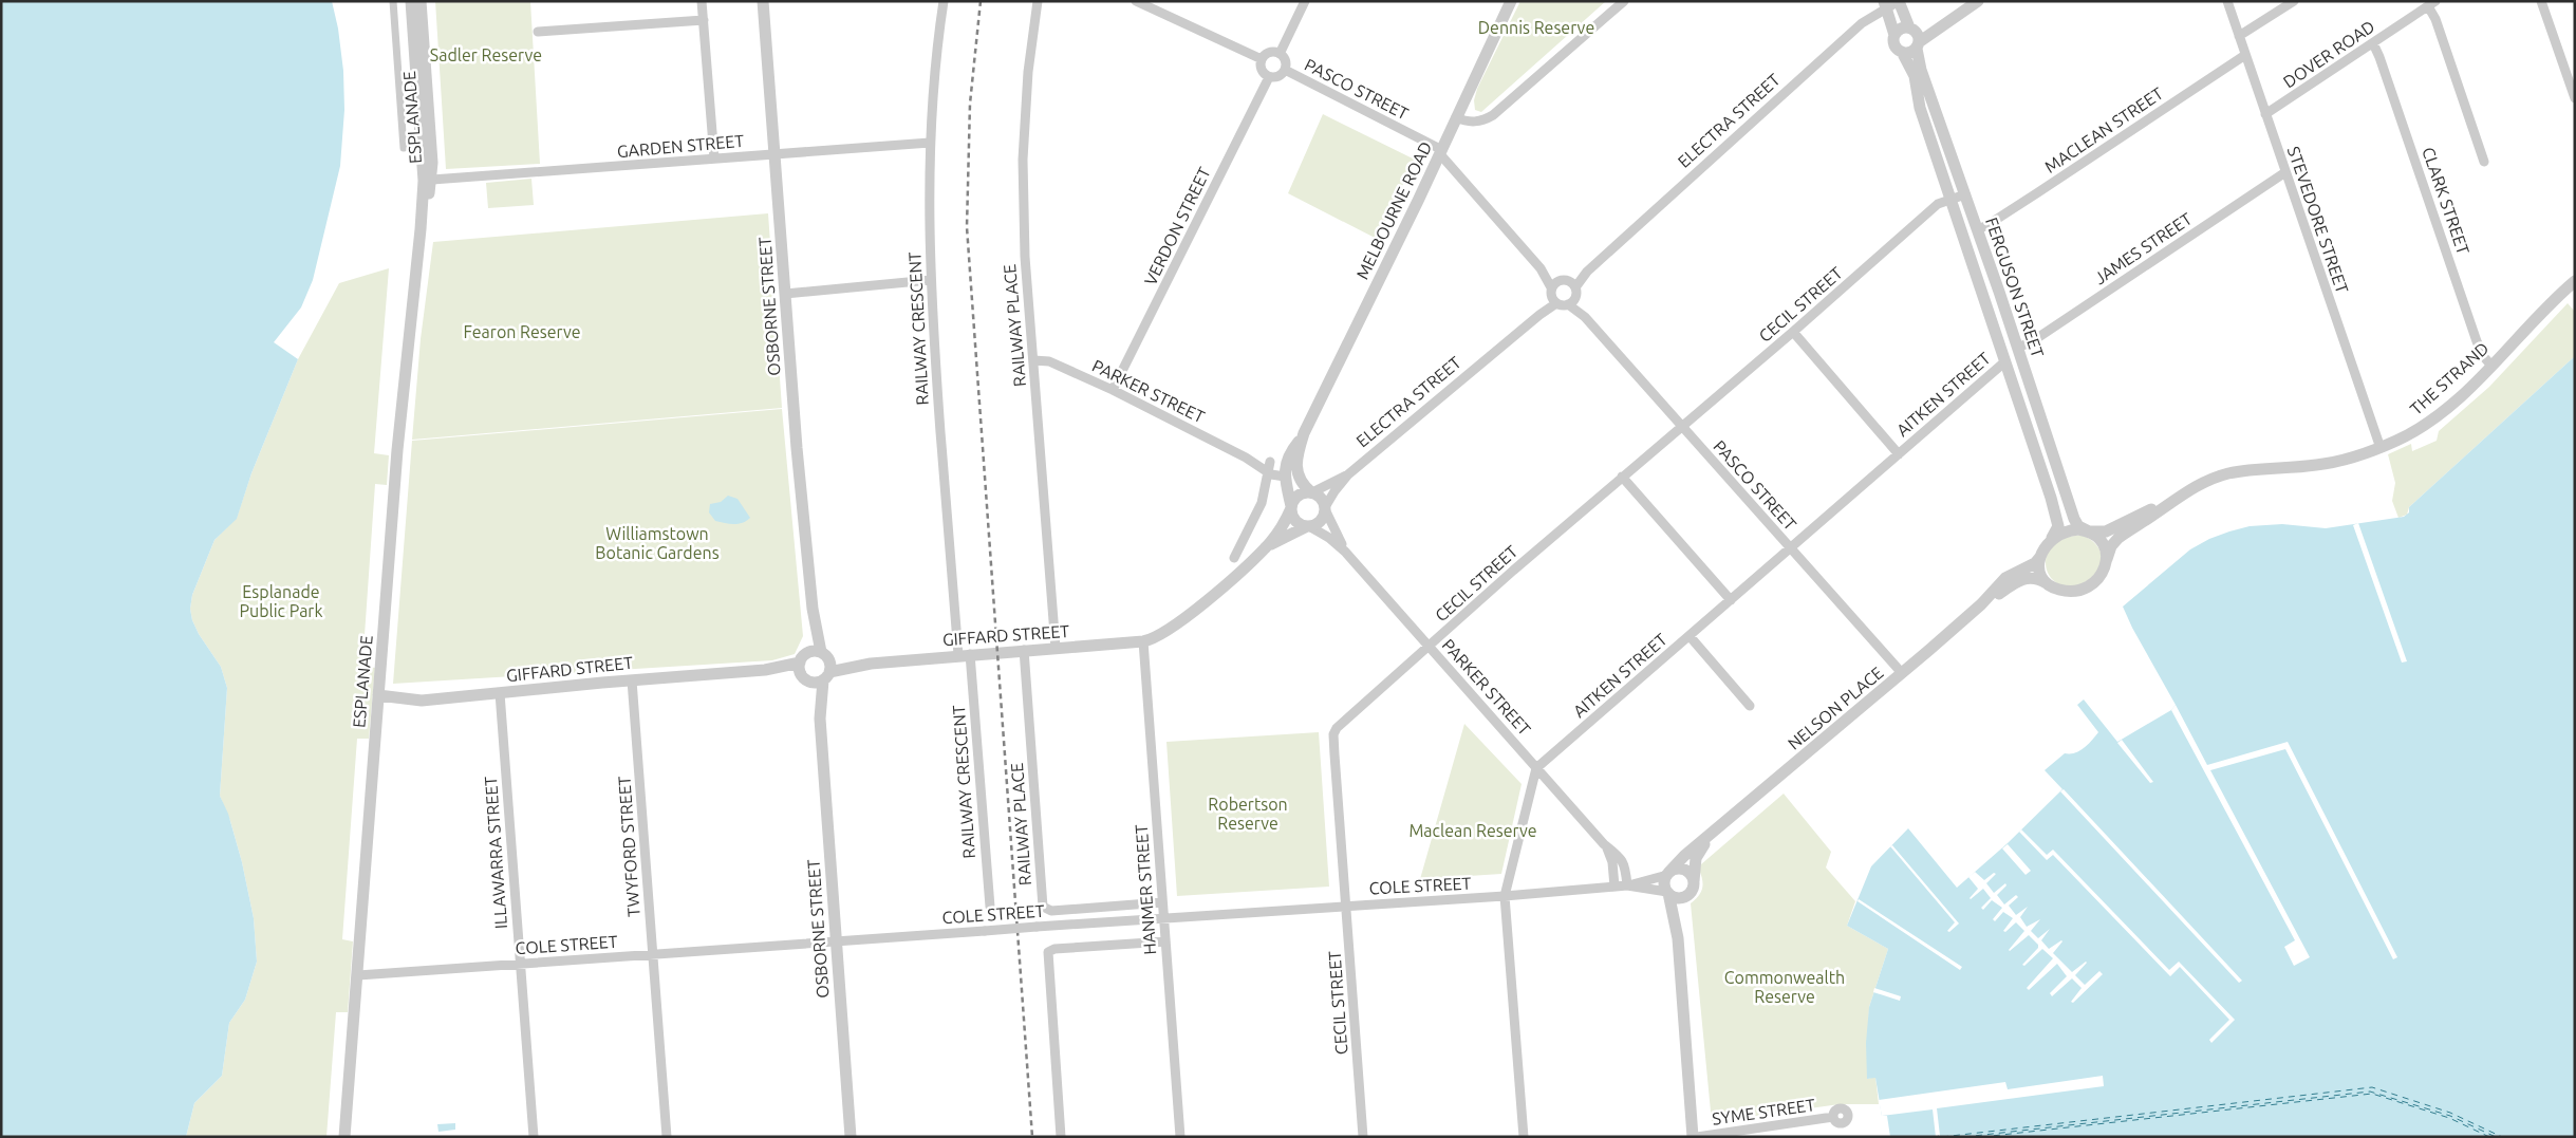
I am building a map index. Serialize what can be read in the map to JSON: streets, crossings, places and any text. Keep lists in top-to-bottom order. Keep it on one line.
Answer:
{"streets":{"street":["DOVER ROAD","PASCO STREET","ESPLANADE","ELECTRA STREET","MACLEAN STREET","GARDEN STREET","CLARK STREET","MELBOURNE ROAD","STEVEDORE STREET","VERDON STREET","JAMES STREET","FERGUSON STREET","CECIL STREET","OSBORNE STREET","RAILWAY PLACE","RAILWAY CRESCENT","THE STRAND","PARKER STREET","AITKEN STREET","GIFFARD STREET","NELSON PLACE","TWYFORD STREET","ILLAWARRA STREET","COLE STREET","HANMER STREET","SYME STREET"]},"crossings":[["DOVER ROAD","CLARK STREET"],["DOVER ROAD","STEVEDORE STREET"],["PASCO STREET","MELBOURNE ROAD"],["PASCO STREET","VERDON STREET"],["PASCO STREET","CECIL STREET"],["PASCO STREET","AITKEN STREET"],["PASCO STREET","NELSON PLACE"],["ESPLANADE","GARDEN STREET"],["ESPLANADE","GIFFARD STREET"],["ESPLANADE","COLE STREET"],["ELECTRA STREET","MELBOURNE ROAD"],["ELECTRA STREET","PARKER STREET"],["MACLEAN STREET","STEVEDORE STREET"],["MACLEAN STREET","FERGUSON STREET"],["GARDEN STREET","OSBORNE STREET"],["GARDEN STREET","RAILWAY CRESCENT"],["CLARK STREET","THE STRAND"],["MELBOURNE ROAD","PARKER STREET"],["STEVEDORE STREET","JAMES STREET"],["STEVEDORE STREET","THE STRAND"],["VERDON STREET","PARKER STREET"],["JAMES STREET","FERGUSON STREET"],["FERGUSON STREET","CECIL STREET"],["FERGUSON STREET","THE STRAND"],["FERGUSON STREET","AITKEN STREET"],["FERGUSON STREET","NELSON PLACE"],["CECIL STREET","PARKER STREET"],["CECIL STREET","COLE STREET"],["OSBORNE STREET","GIFFARD STREET"],["OSBORNE STREET","COLE STREET"],["RAILWAY PLACE","PARKER STREET"],["RAILWAY PLACE","GIFFARD STREET"],["RAILWAY PLACE","HANMER STREET"],["RAILWAY CRESCENT","GIFFARD STREET"],["THE STRAND","NELSON PLACE"],["PARKER STREET","AITKEN STREET"],["PARKER STREET","COLE STREET"],["GIFFARD STREET","TWYFORD STREET"],["GIFFARD STREET","ILLAWARRA STREET"],["GIFFARD STREET","HANMER STREET"],["NELSON PLACE","COLE STREET"],["TWYFORD STREET","COLE STREET"],["ILLAWARRA STREET","COLE STREET"],["COLE STREET","HANMER STREET"]],"parks":["Dennis Reserve","Sadler Reserve","Fearon Reserve","Williamstown Botanic Gardens","Esplanade Public Park","Robertson Reserve","Maclean Reserve","Commonwealth Reserve"]}
